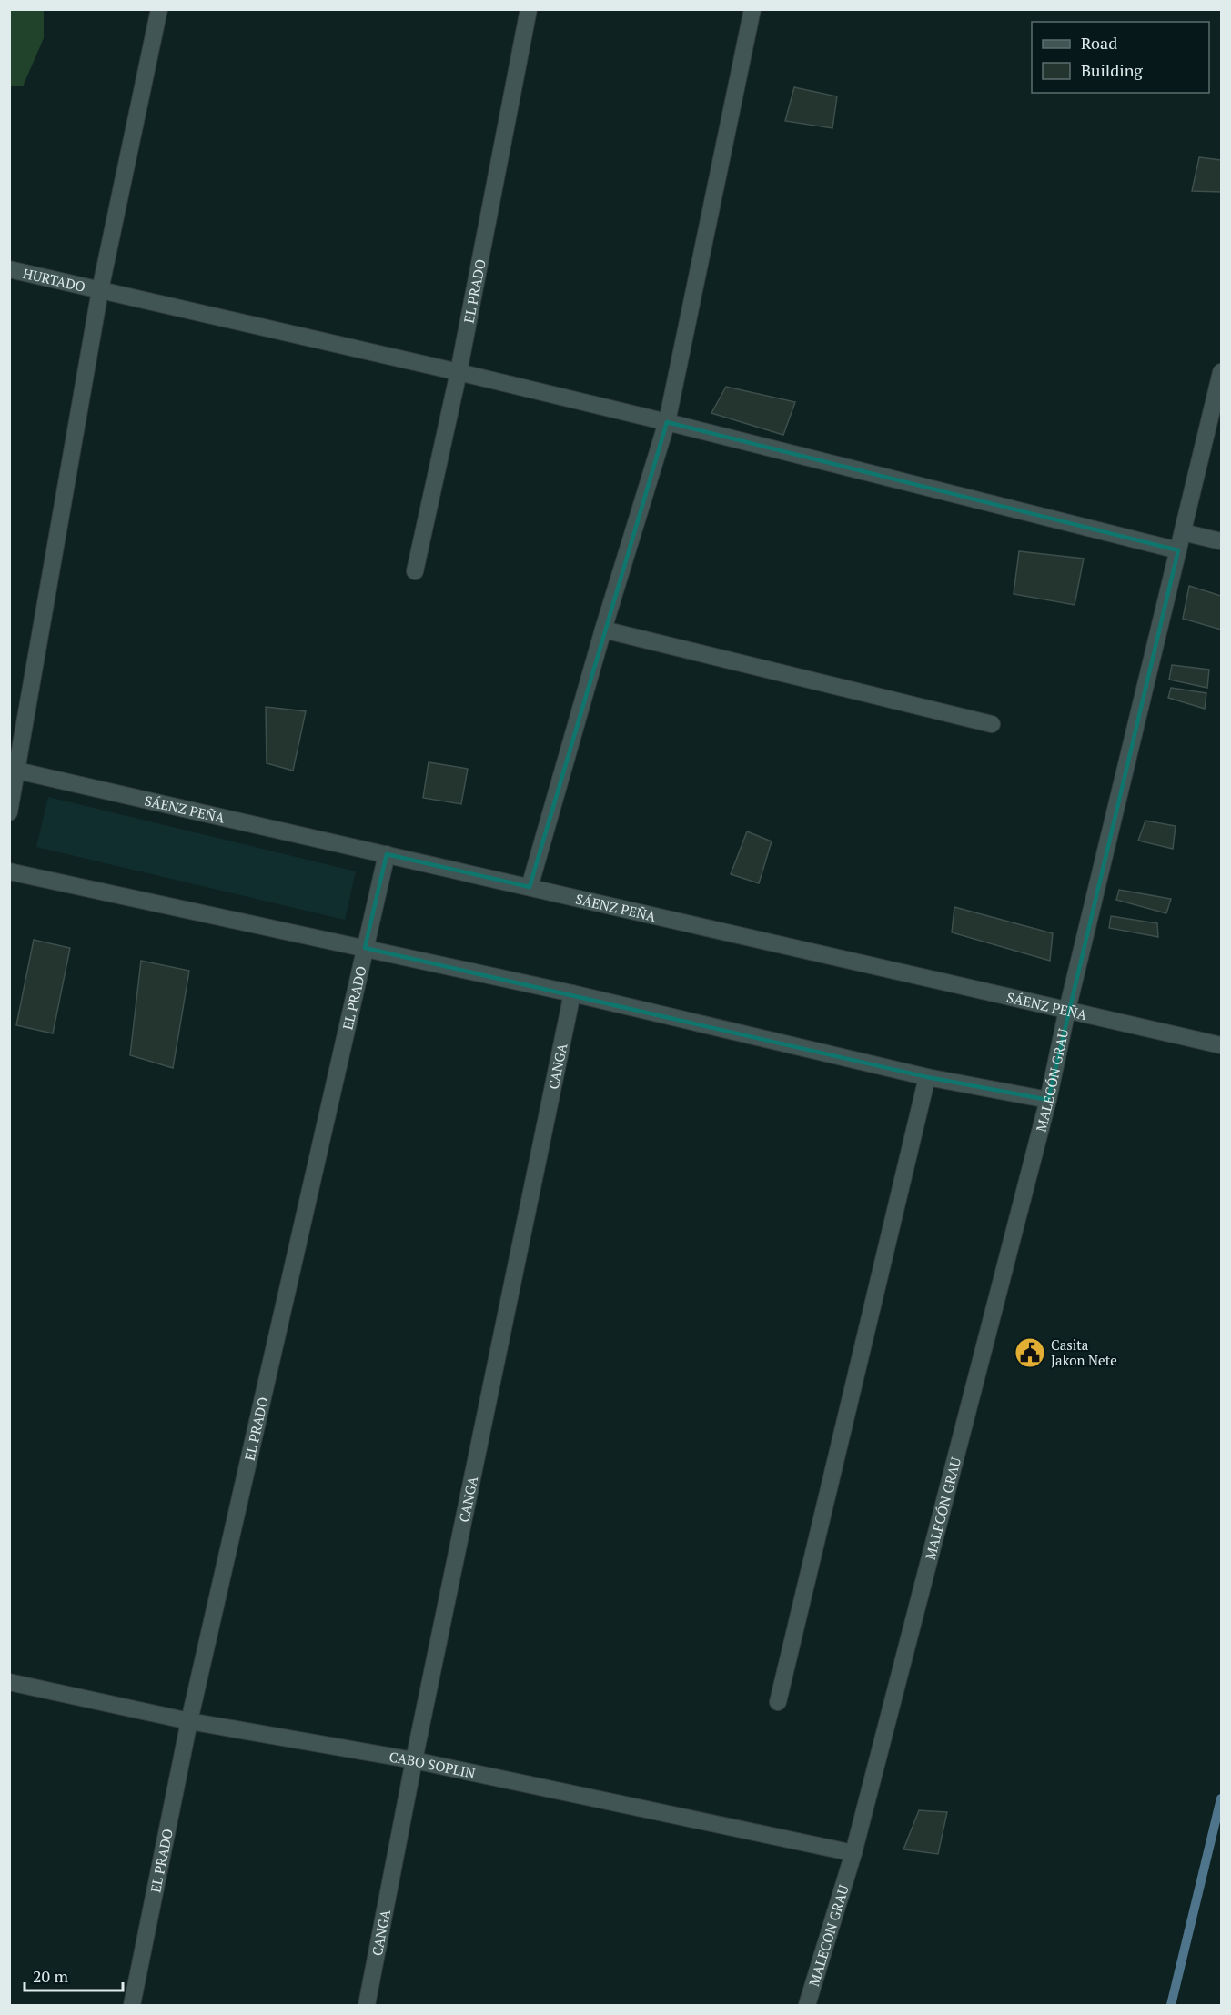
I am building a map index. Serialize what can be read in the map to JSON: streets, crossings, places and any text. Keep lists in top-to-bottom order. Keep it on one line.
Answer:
{"streets":{"street":["HURTADO","EL PRADO","SÁENZ PEÑA","CANGA","MALECÓN GRAU","CABO SOPLIN"]},"crossings":[["HURTADO","EL PRADO"],["HURTADO","MALECÓN GRAU"],["EL PRADO","SÁENZ PEÑA"],["EL PRADO","CABO SOPLIN"],["SÁENZ PEÑA","MALECÓN GRAU"],["CANGA","CABO SOPLIN"],["MALECÓN GRAU","CABO SOPLIN"]],"places":{"public building":["Casita Jakon Nete"]},"legend":["Road","Building"],"scale_bar":"20 m"}
